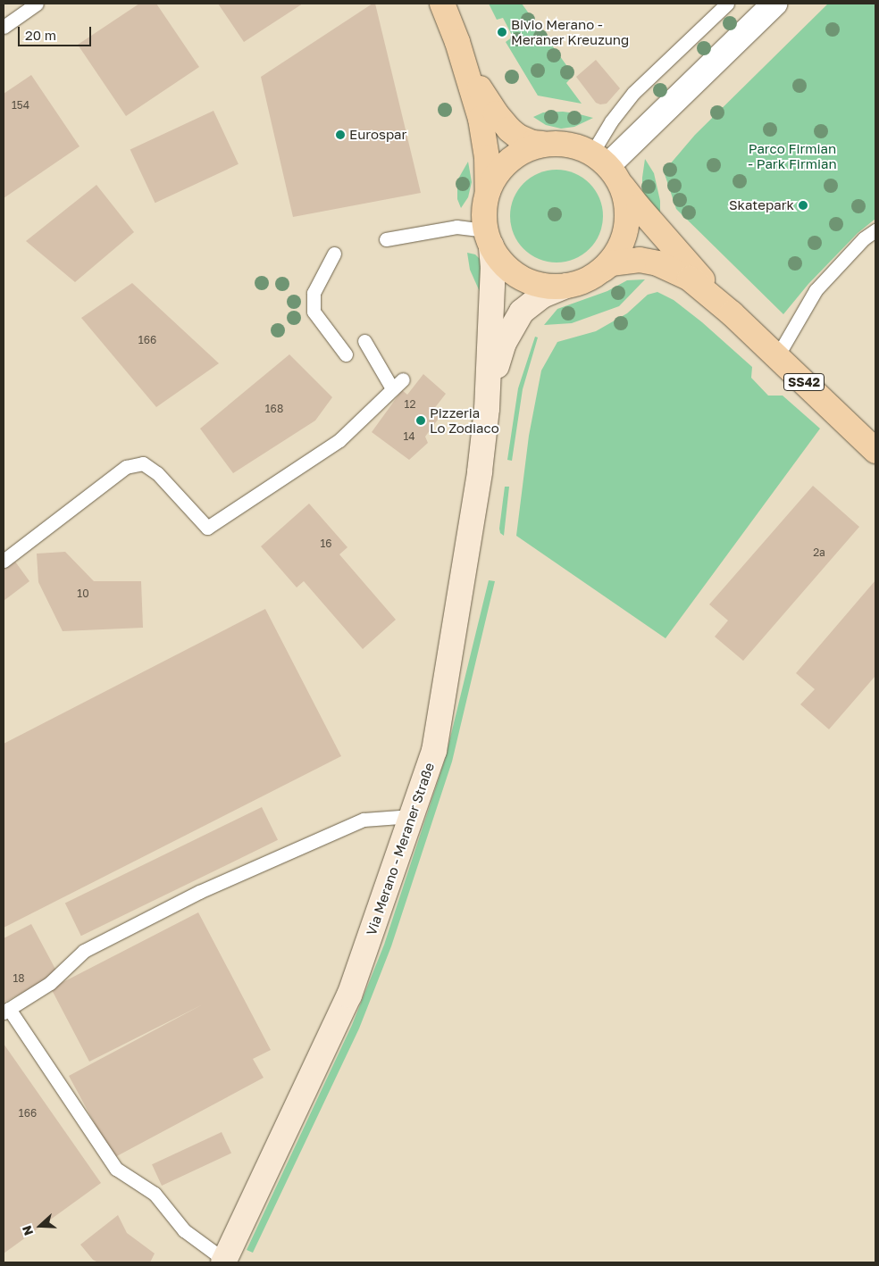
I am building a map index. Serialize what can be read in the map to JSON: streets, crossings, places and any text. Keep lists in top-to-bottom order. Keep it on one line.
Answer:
{"streets":{"main road":["SS42","Via Merano - Meraner Straße"]},"crossings":[["SS42","Via Merano - Meraner Straße"]],"parks":["Parco Firmian - Park Firmian"],"places":["Bivio Merano - Meraner Kreuzung","Eurospar","Skatepark","Pizzeria Lo Zodiaco"],"house_numbers":["154","166","12","168","14","16","2a","10","18","166"],"scale_bar":"20 m","north":"left"}
